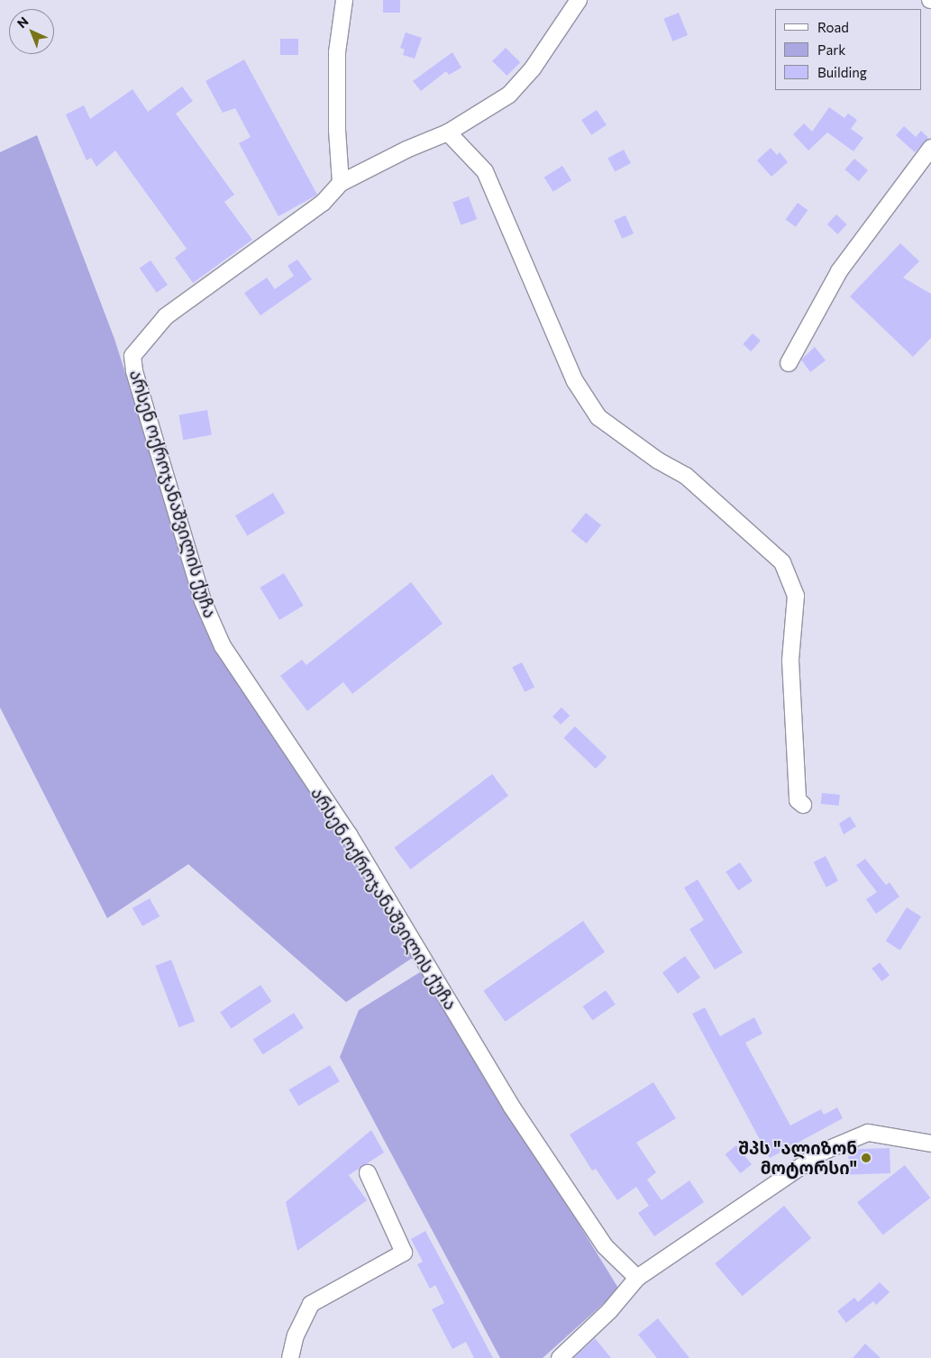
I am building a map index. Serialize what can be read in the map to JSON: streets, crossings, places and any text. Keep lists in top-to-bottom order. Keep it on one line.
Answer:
{"streets":{"street":["არსენ ოქროჯანაშვილის ქუჩა"]},"places":["შპს \"ალიზონ მოტორსი\""],"legend":["Road","Park","Building"],"north":"top left"}
